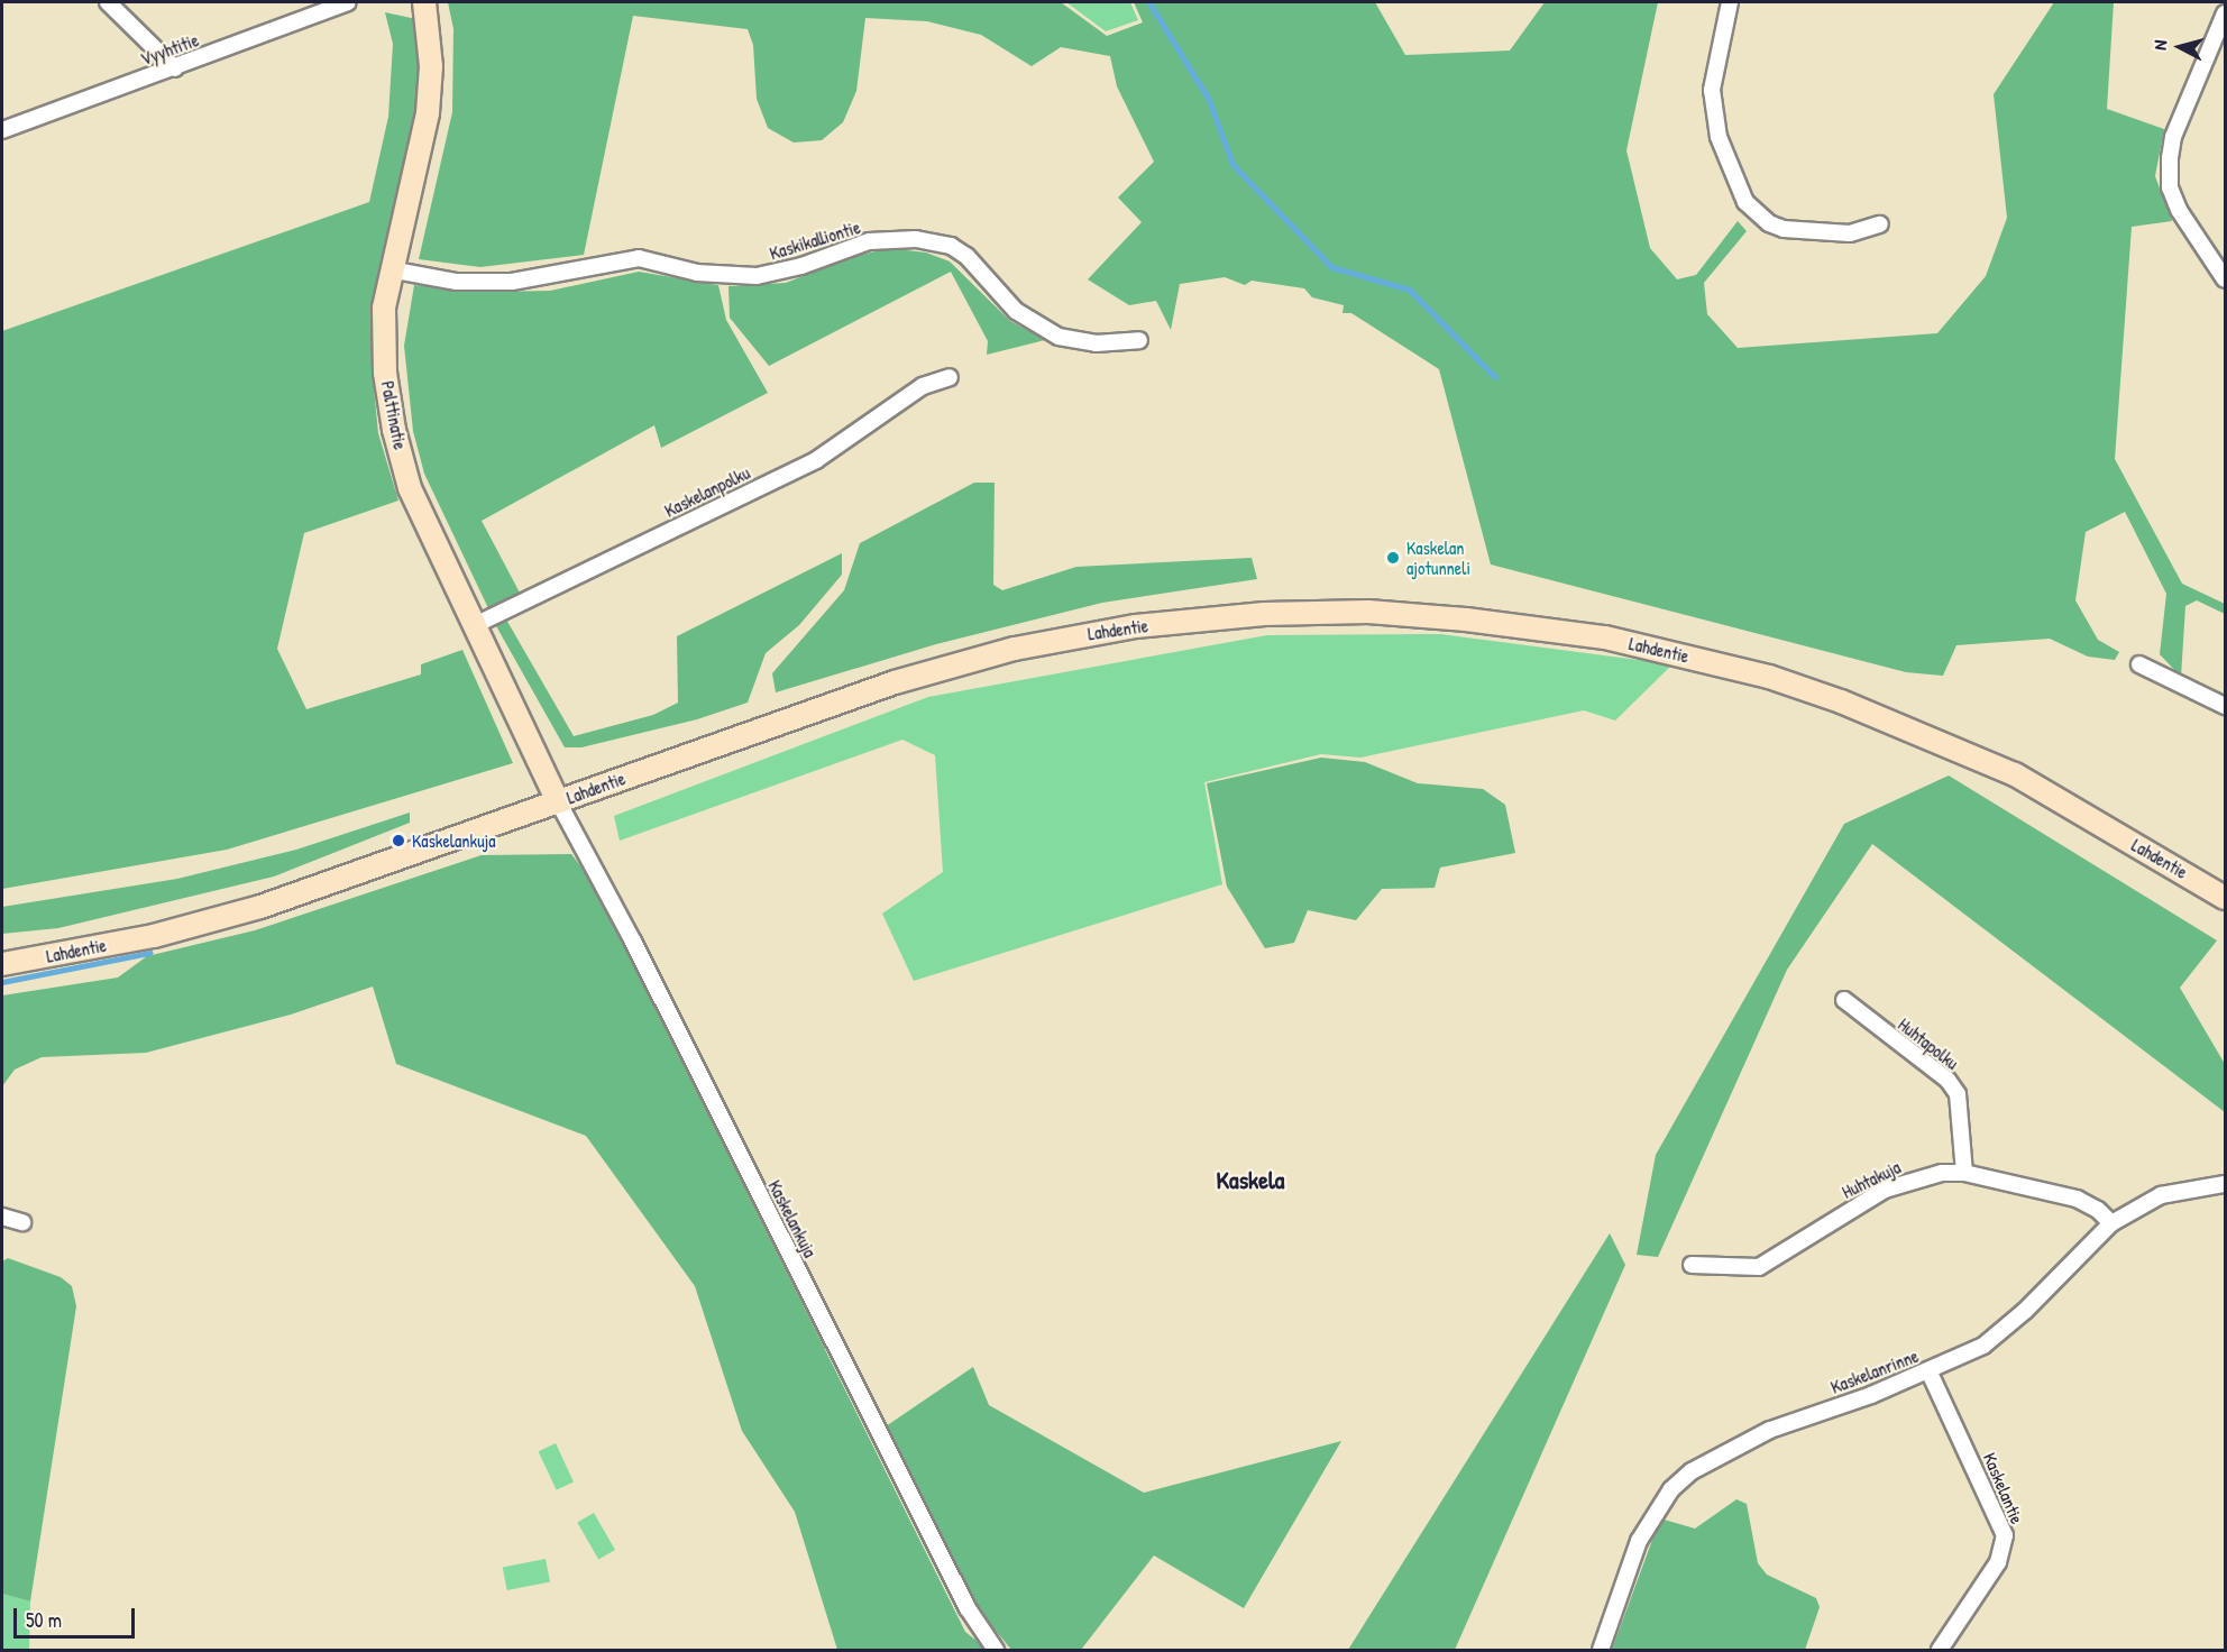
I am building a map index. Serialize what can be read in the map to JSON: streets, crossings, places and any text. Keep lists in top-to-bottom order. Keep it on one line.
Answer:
{"streets":{"main road":["Palttinatie","Lahdentie"],"street":["Vyyhtitie","Kaskikalliontie","Kaskelanpolku","Huhtapolku","Huhtakuja","Kaskelankuja","Kaskelanrinne","Kaskelantie"]},"crossings":[["Kaskikalliontie","Palttinatie"],["Palttinatie","Kaskelanpolku"],["Palttinatie","Lahdentie"],["Palttinatie","Kaskelankuja"],["Lahdentie","Kaskelankuja"],["Huhtapolku","Huhtakuja"],["Huhtakuja","Kaskelanrinne"],["Kaskelanrinne","Kaskelantie"]],"districts":["Kaskela"],"places":["Kaskelan ajotunneli","Kaskelankuja"],"scale_bar":"50 m","north":"left"}
